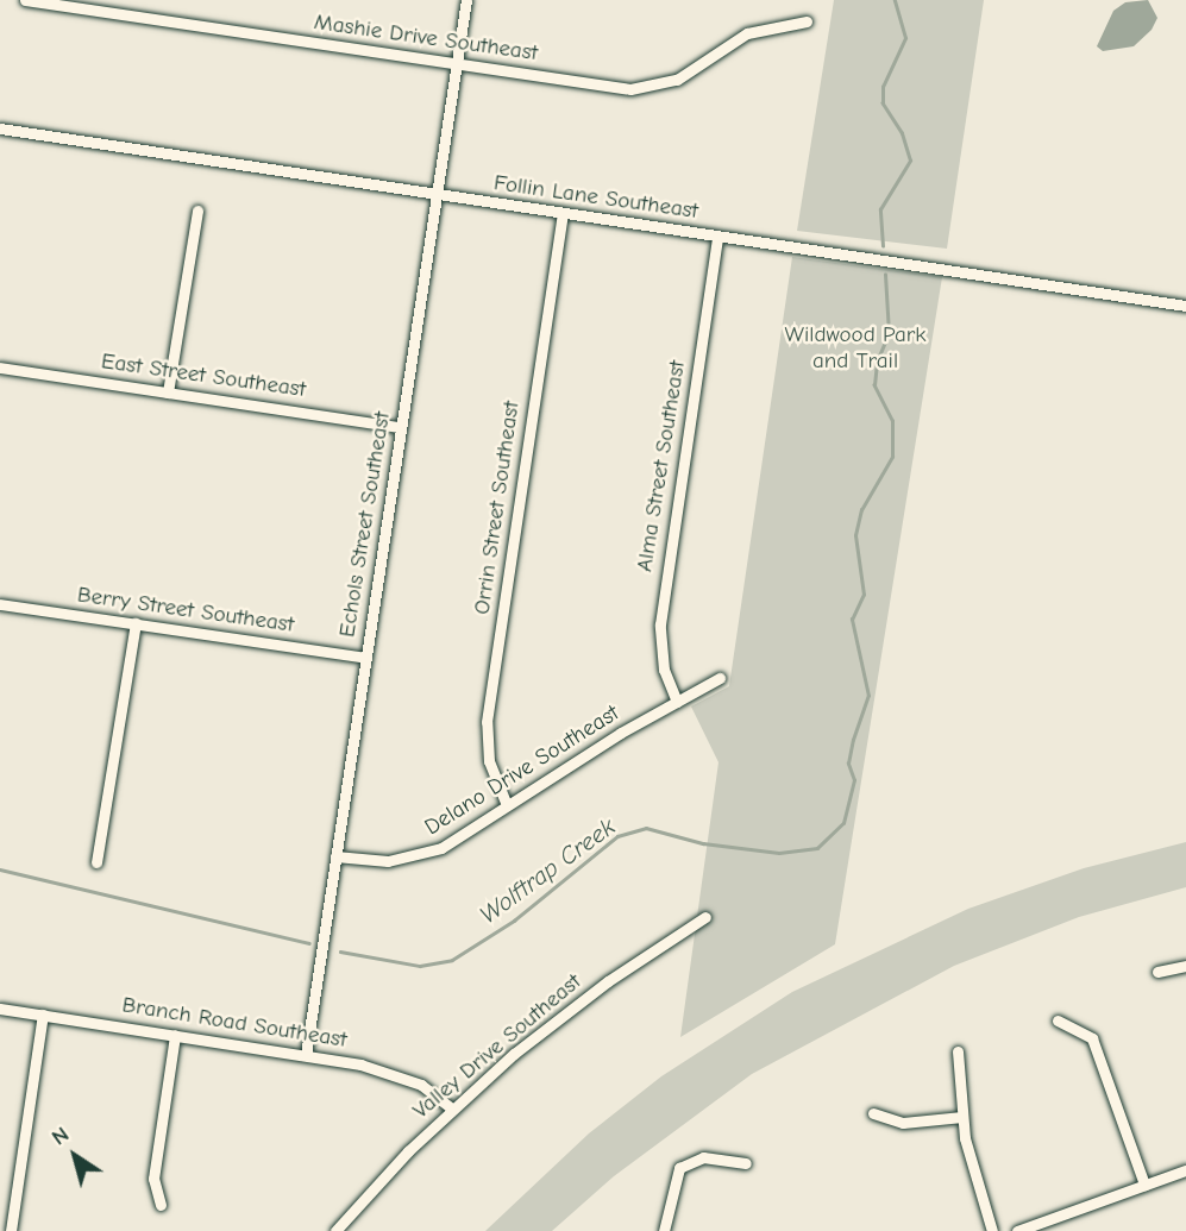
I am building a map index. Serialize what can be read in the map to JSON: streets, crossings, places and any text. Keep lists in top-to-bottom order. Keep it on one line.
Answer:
{"streets":{"street":["Mashie Drive Southeast","Follin Lane Southeast","East Street Southeast","Alma Street Southeast","Orrin Street Southeast","Echols Street Southeast","Berry Street Southeast","Delano Drive Southeast","Branch Road Southeast","Valley Drive Southeast"]},"crossings":[["Mashie Drive Southeast","Echols Street Southeast"],["Follin Lane Southeast","Alma Street Southeast"],["Follin Lane Southeast","Orrin Street Southeast"],["Follin Lane Southeast","Echols Street Southeast"],["East Street Southeast","Echols Street Southeast"],["Alma Street Southeast","Delano Drive Southeast"],["Orrin Street Southeast","Delano Drive Southeast"],["Echols Street Southeast","Berry Street Southeast"],["Echols Street Southeast","Delano Drive Southeast"],["Echols Street Southeast","Branch Road Southeast"],["Branch Road Southeast","Valley Drive Southeast"]],"water":["Wolftrap Creek"],"parks":["Wildwood Park and Trail"],"north":"top left"}
